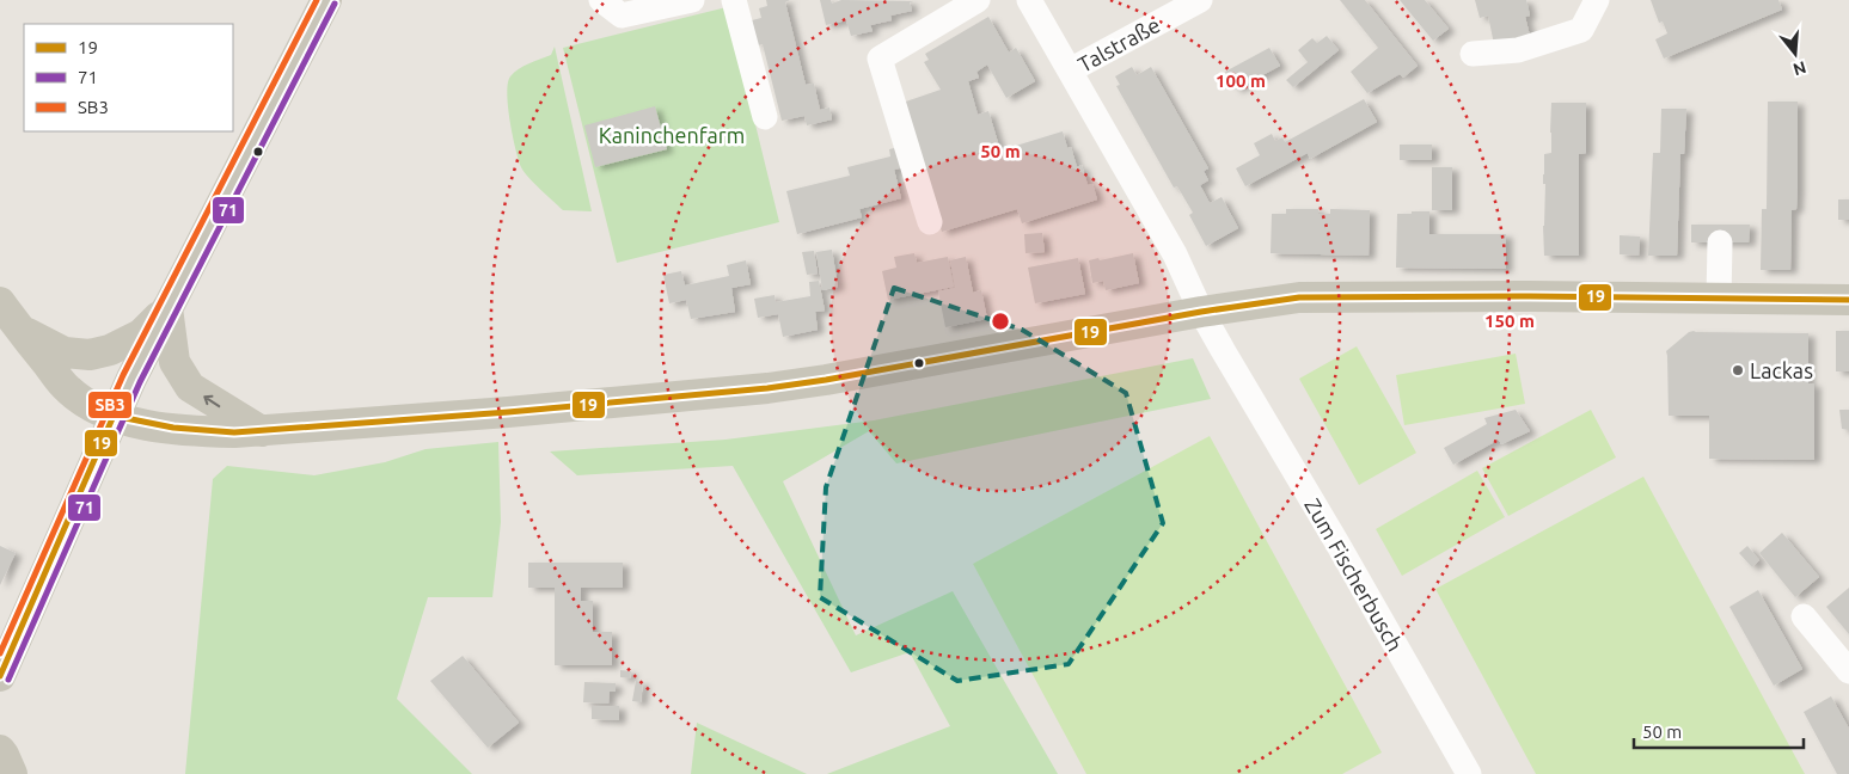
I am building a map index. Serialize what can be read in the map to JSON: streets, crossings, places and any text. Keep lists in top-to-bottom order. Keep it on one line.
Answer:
{"streets":{"street":["Talstraße","Zum Fischerbusch"]},"crossings":[["Talstraße","Zum Fischerbusch"]],"parks":["Kaninchenfarm"],"places":["Lackas"],"lines":["transit line SB3","transit line 71","transit line 19"],"legend":["19","71","SB3"],"scale_bar":"50 m","north":"bottom","rings":["100 m","50 m","150 m"]}
